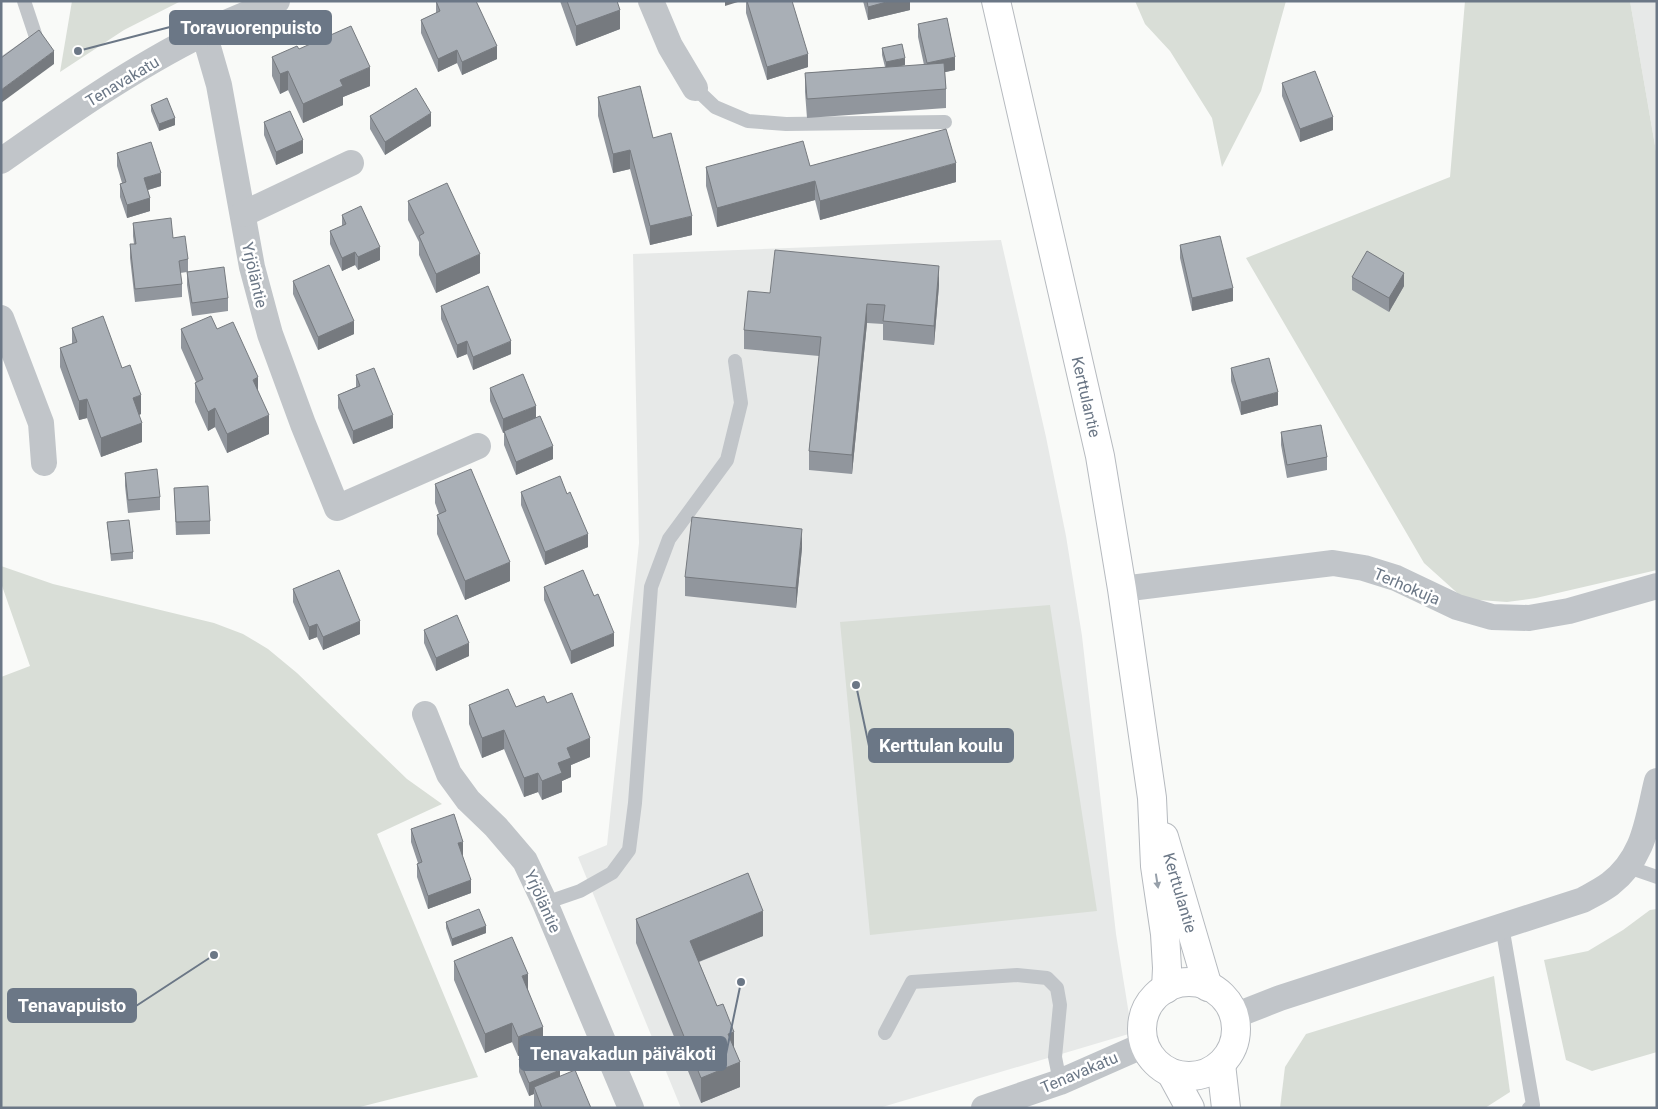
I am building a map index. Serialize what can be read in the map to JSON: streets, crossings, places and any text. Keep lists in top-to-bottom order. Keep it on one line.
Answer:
{"streets":{"street":["Tenavakatu","Yrjöläntie","Kerttulantie","Terhokuja"]},"crossings":[["Tenavakatu","Yrjöläntie"],["Tenavakatu","Kerttulantie"],["Kerttulantie","Terhokuja"]],"places":["Toravuorenpuisto","Kerttulan koulu","Tenavapuisto","Tenavakadun päiväkoti"]}
